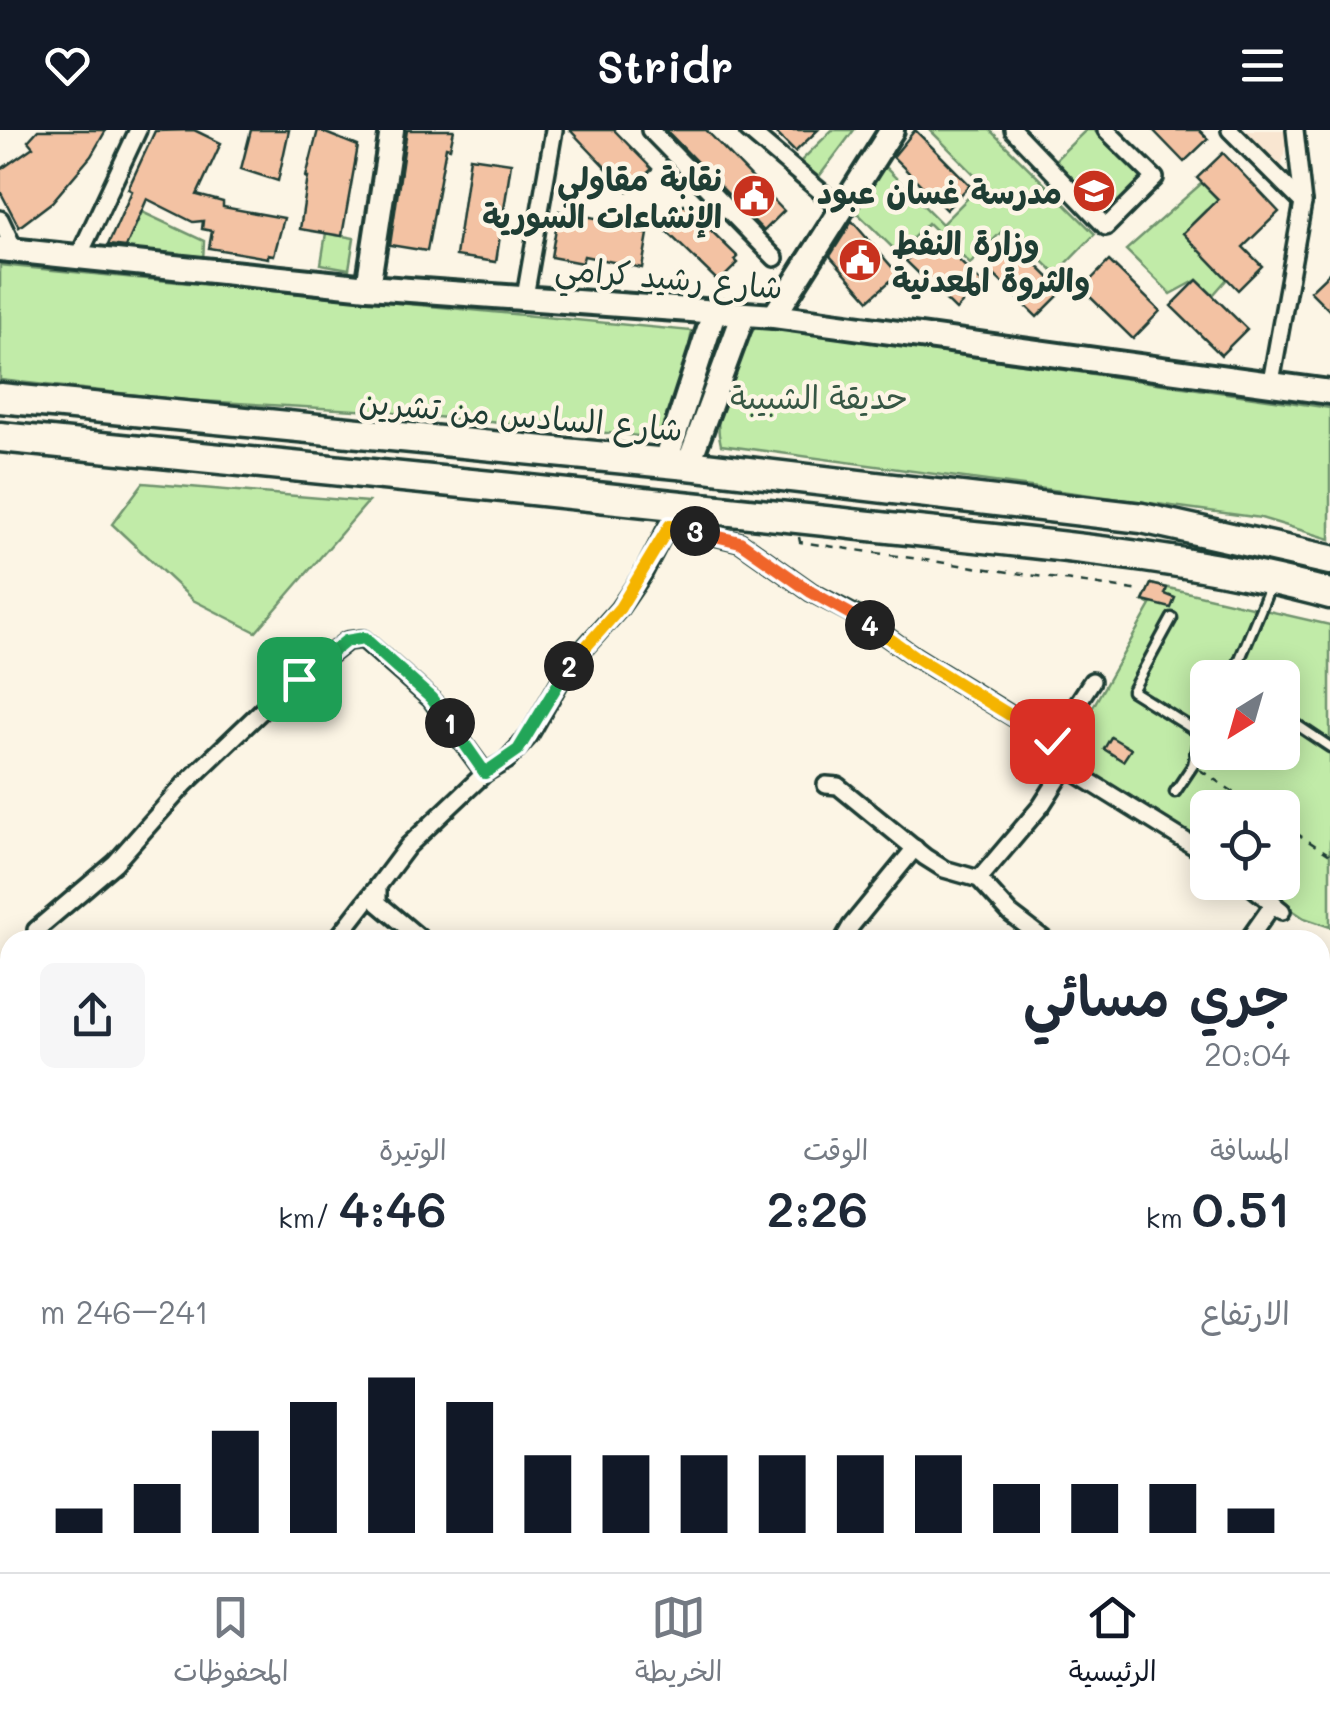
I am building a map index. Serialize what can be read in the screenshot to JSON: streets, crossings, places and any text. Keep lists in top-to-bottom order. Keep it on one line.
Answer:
{"streets":{"highway":["شارع السادس من تشرين"],"main road":["شارع رشيد كرامي"]},"parks":["حديقة الشبيبة"],"places":{"school or university":["مدرسة غسان عبود"],"public building":["نقابة مقاولي الإنشاءات السورية","وزارة النفط والثروة المعدنية"]},"north":"bottom left","page":{"header":"Stridr","pins":["3","4","2","1"],"heading":["جري مسائي","20:04"],"stats":[["المسافة","0.51 km"],["الوقت","2:26"],["الوتيرة","4:46 /km"]],"chart":["الارتفاع","241–246 m"],"tabs":["الرئيسية","الخريطة","المحفوظات"]}}
